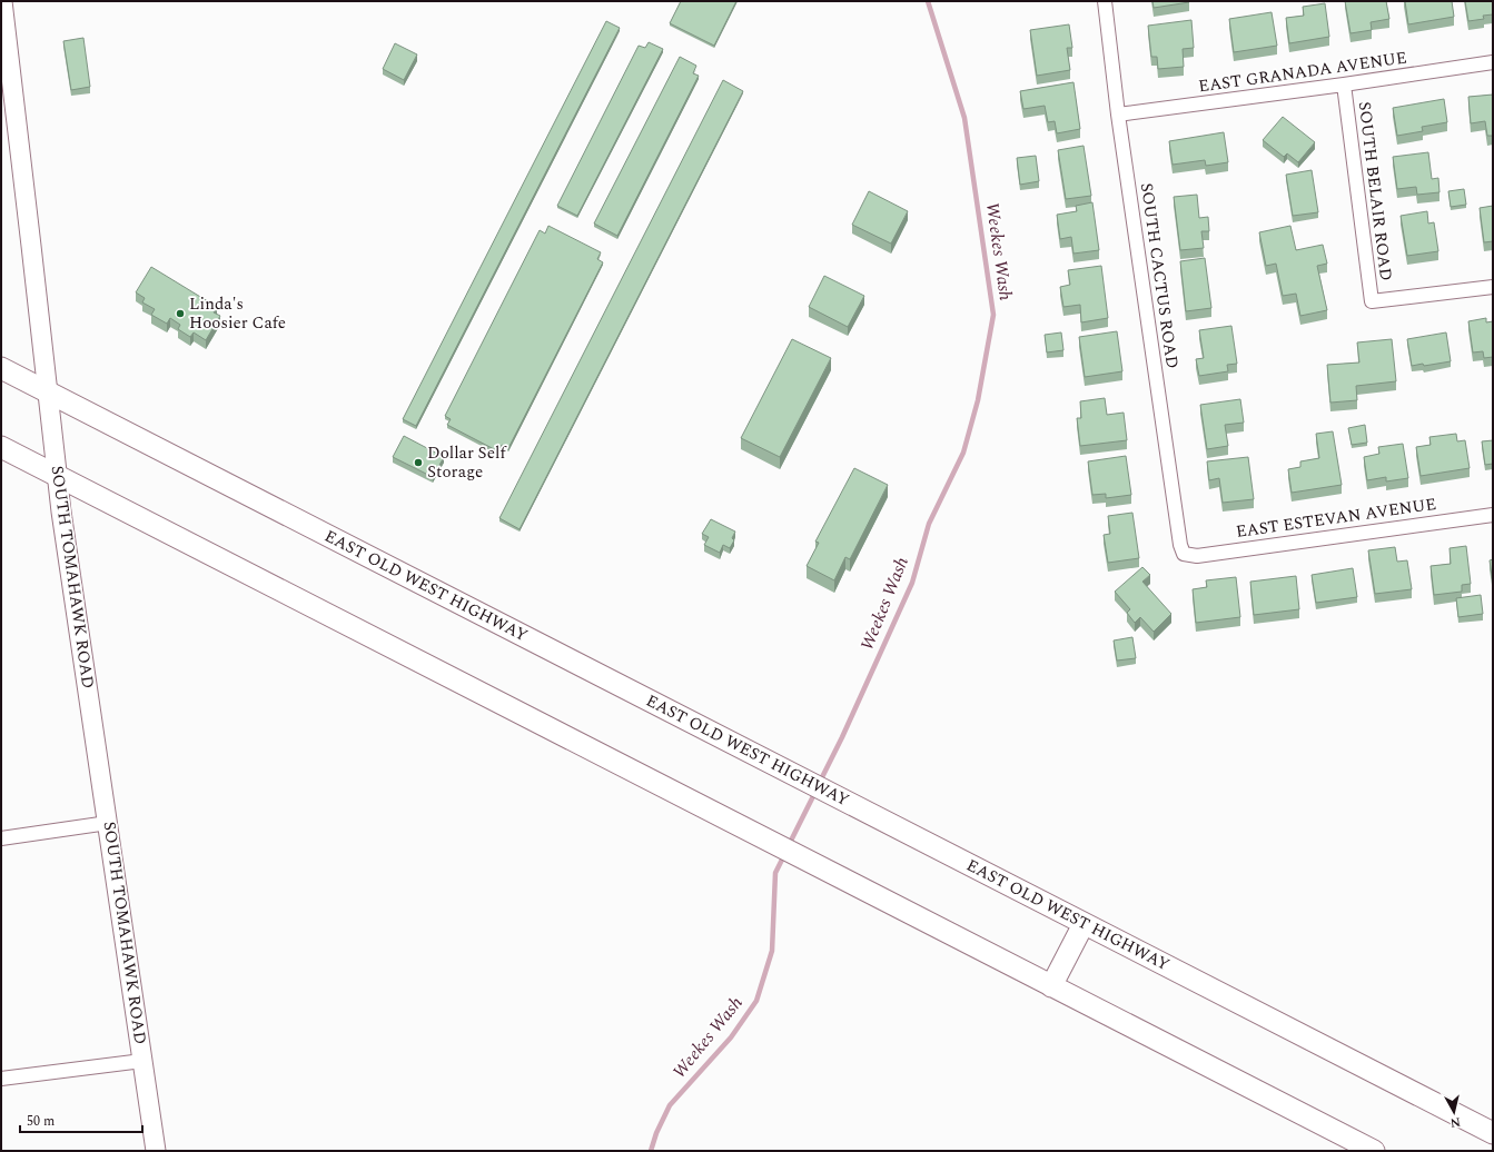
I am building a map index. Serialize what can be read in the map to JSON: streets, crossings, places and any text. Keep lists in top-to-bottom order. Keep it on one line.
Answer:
{"streets":{"main road":["SOUTH TOMAHAWK ROAD","EAST OLD WEST HIGHWAY"],"street":["EAST GRANADA AVENUE","SOUTH BELAIR ROAD","SOUTH CACTUS ROAD","EAST ESTEVAN AVENUE"]},"crossings":[["EAST GRANADA AVENUE","SOUTH BELAIR ROAD"],["EAST GRANADA AVENUE","SOUTH CACTUS ROAD"],["SOUTH CACTUS ROAD","EAST ESTEVAN AVENUE"],["SOUTH TOMAHAWK ROAD","EAST OLD WEST HIGHWAY"]],"water":["Weekes Wash"],"places":["Linda's Hoosier Cafe","Dollar Self Storage"],"scale_bar":"50 m","north":"bottom"}
